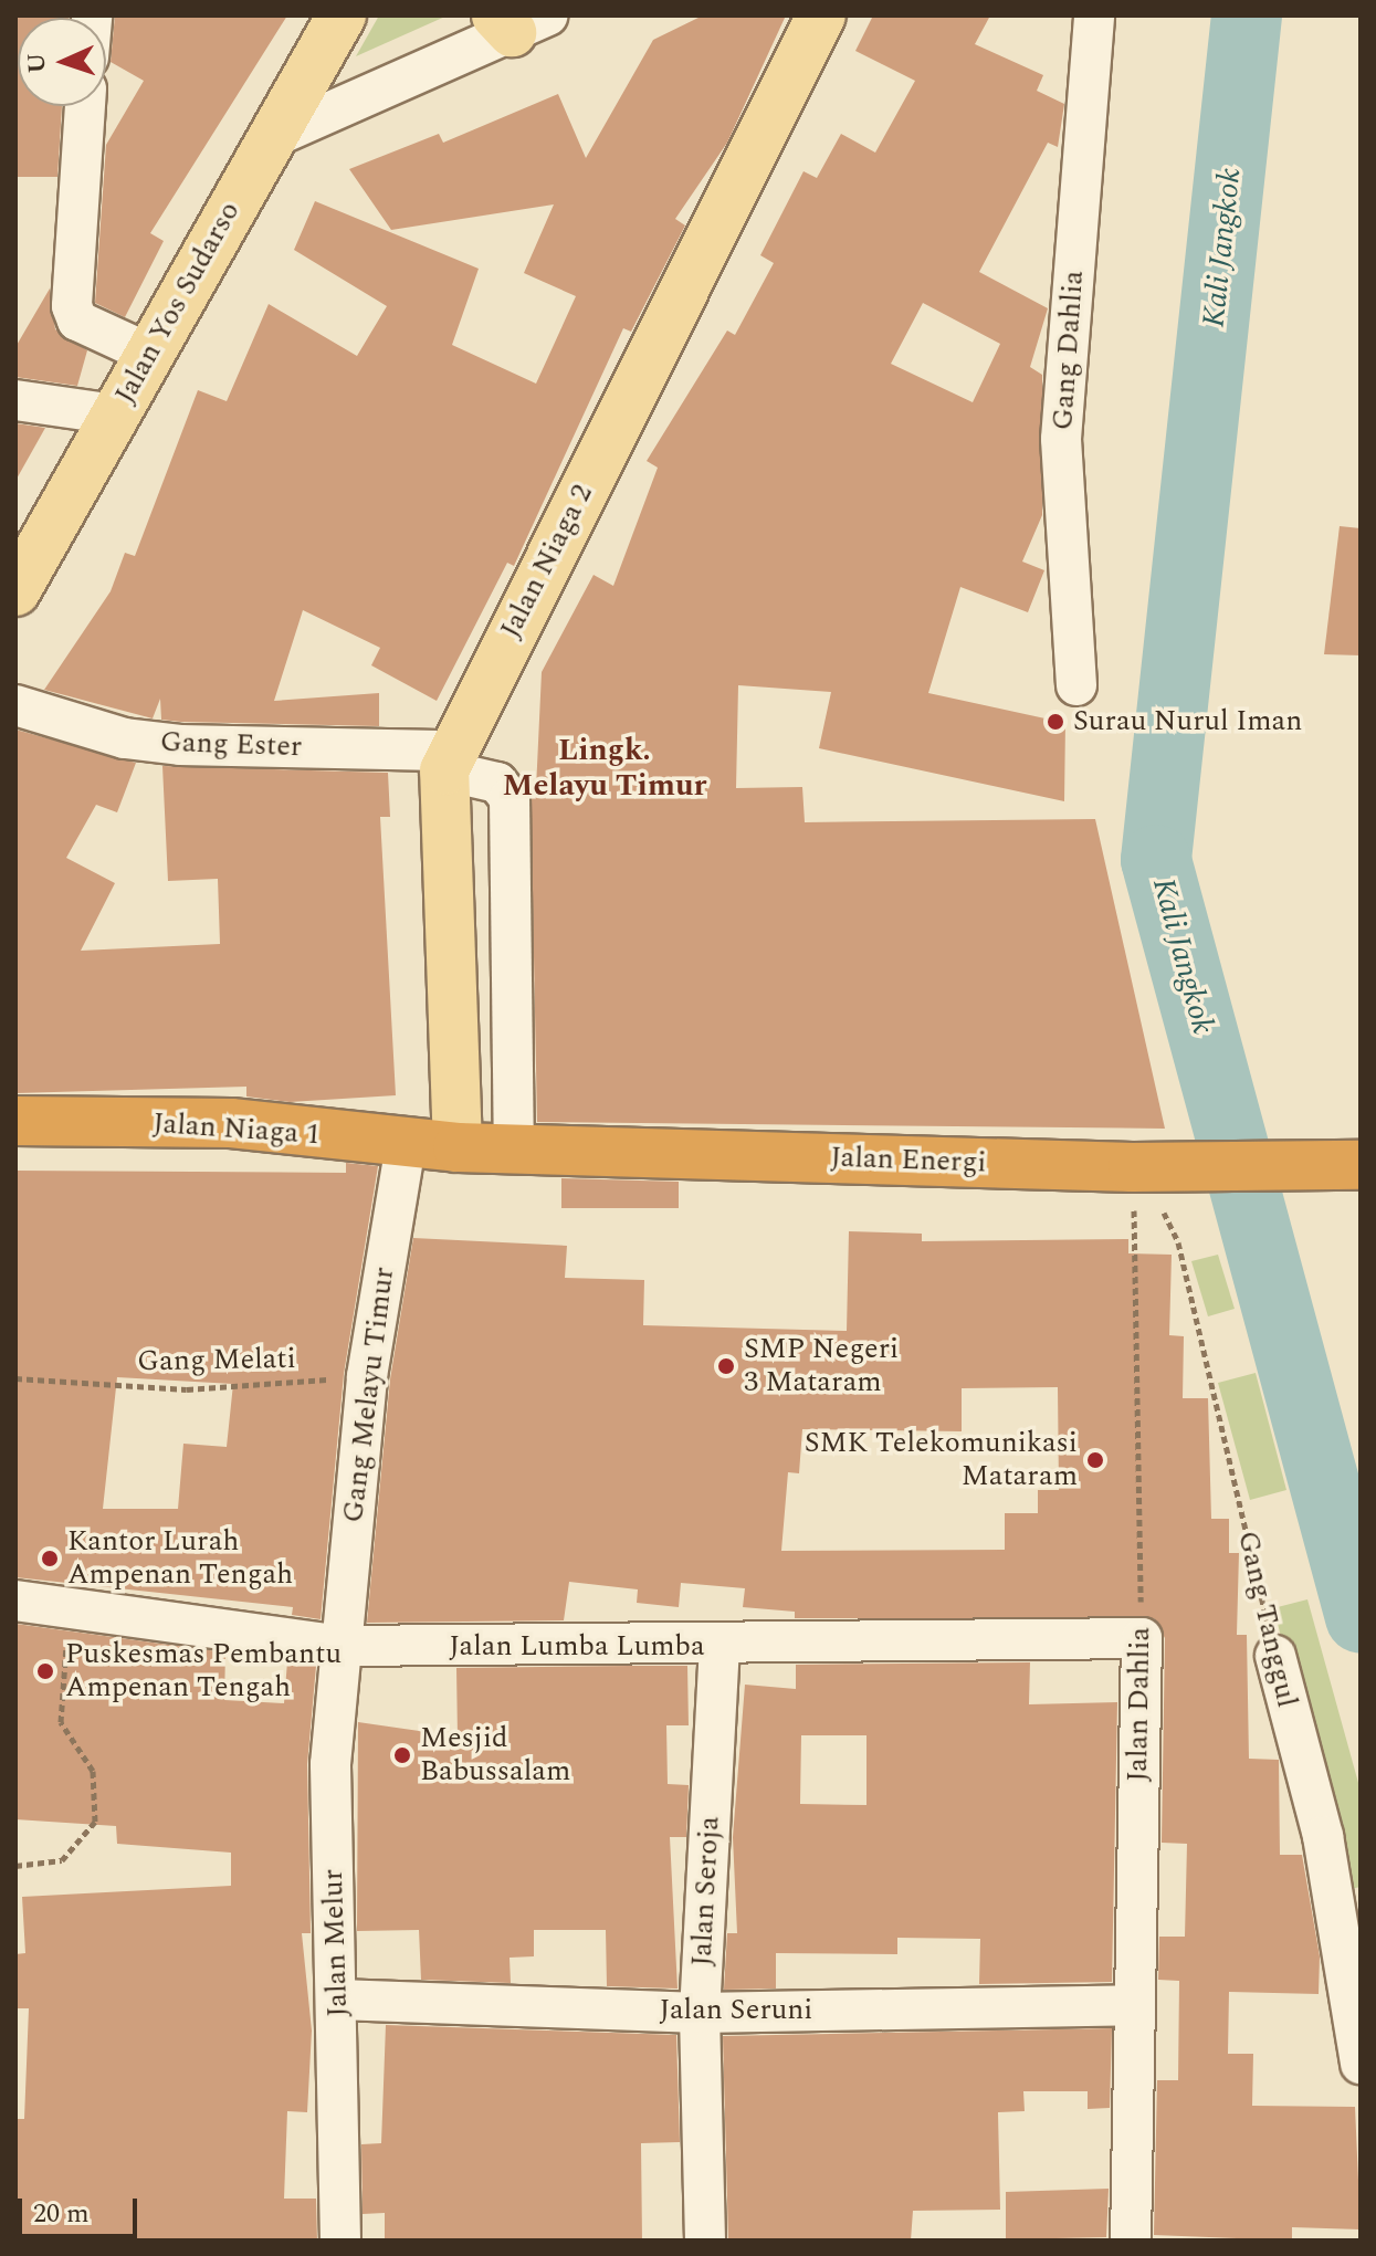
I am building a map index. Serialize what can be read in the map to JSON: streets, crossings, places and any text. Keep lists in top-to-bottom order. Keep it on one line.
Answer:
{"streets":{"highway":["Jalan Niaga 1","Jalan Energi"],"main road":["Jalan Yos Sudarso","Jalan Niaga 2"],"street":["Gang Dahlia","Gang Ester","Gang Melayu Timur","Gang Tanggul","Jalan Lumba Lumba","Jalan Dahlia","Jalan Seroja","Jalan Melur","Jalan Seruni"],"path":["Gang Melati"]},"crossings":[["Jalan Niaga 2","Gang Ester"],["Jalan Niaga 2","Jalan Niaga 1"],["Jalan Niaga 2","Jalan Energi"],["Gang Ester","Jalan Energi"],["Jalan Niaga 1","Jalan Energi"],["Jalan Niaga 1","Gang Melayu Timur"],["Jalan Energi","Gang Tanggul"],["Jalan Energi","Jalan Dahlia"],["Gang Melati","Gang Melayu Timur"],["Gang Melayu Timur","Jalan Lumba Lumba"],["Gang Melayu Timur","Jalan Melur"],["Gang Tanggul","Jalan Dahlia"],["Jalan Lumba Lumba","Jalan Dahlia"],["Jalan Lumba Lumba","Jalan Seroja"],["Jalan Lumba Lumba","Jalan Melur"],["Jalan Dahlia","Jalan Seruni"],["Jalan Seroja","Jalan Seruni"],["Jalan Melur","Jalan Seruni"]],"districts":["Lingk. Melayu Timur"],"water":["Kali Jangkok"],"places":["Surau Nurul Iman","SMP Negeri 3 Mataram","SMK Telekomunikasi Mataram","Kantor Lurah Ampenan Tengah","Puskesmas Pembantu Ampenan Tengah","Mesjid Babussalam"],"scale_bar":"20 m","north":"left"}
